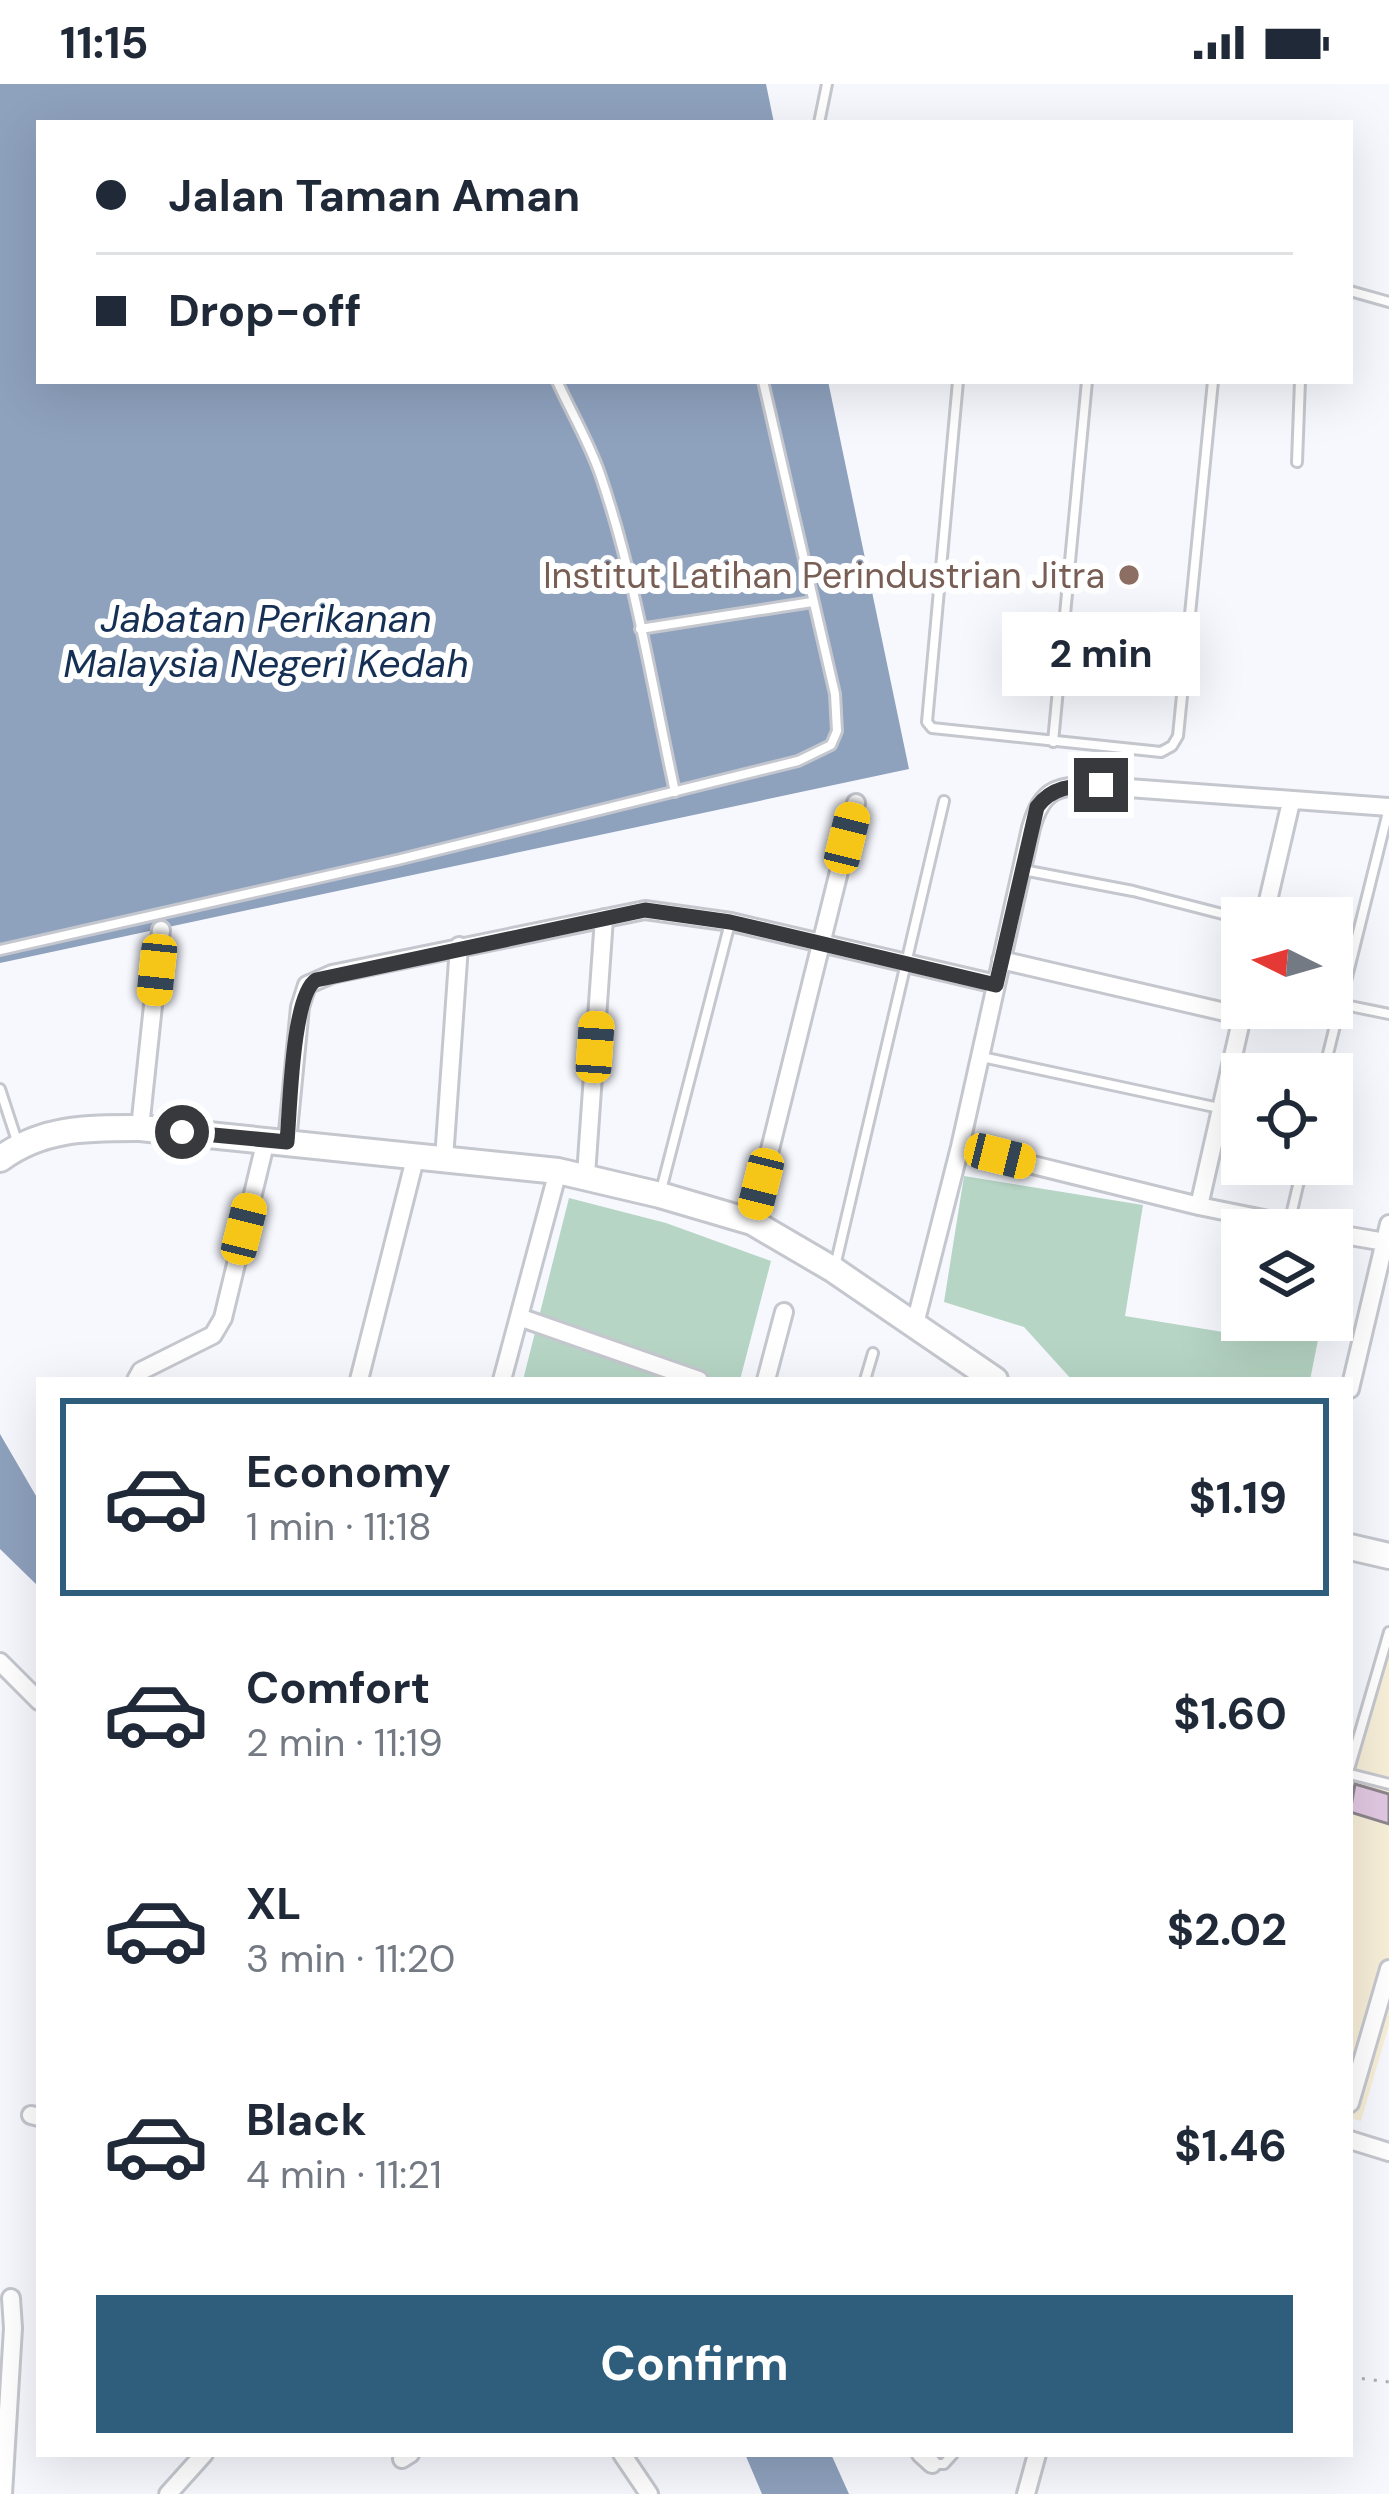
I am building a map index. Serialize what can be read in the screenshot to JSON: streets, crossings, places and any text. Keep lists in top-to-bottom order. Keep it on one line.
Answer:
{"water":["Jabatan Perikanan Malaysia Negeri Kedah"],"places":["Institut Latihan Perindustrian Jitra"],"north":"left","page":{"status":"11:15","banner":["Jalan Taman Aman","Drop-off"],"bubble":"2 min","list":[{"name":"Economy","note":"1 min · 11:18","value":"$1.19"},{"name":"Comfort","note":"2 min · 11:19","value":"$1.60"},{"name":"XL","note":"3 min · 11:20","value":"$2.02"},{"name":"Black","note":"4 min · 11:21","value":"$1.46"}],"buttons":"Confirm"}}
